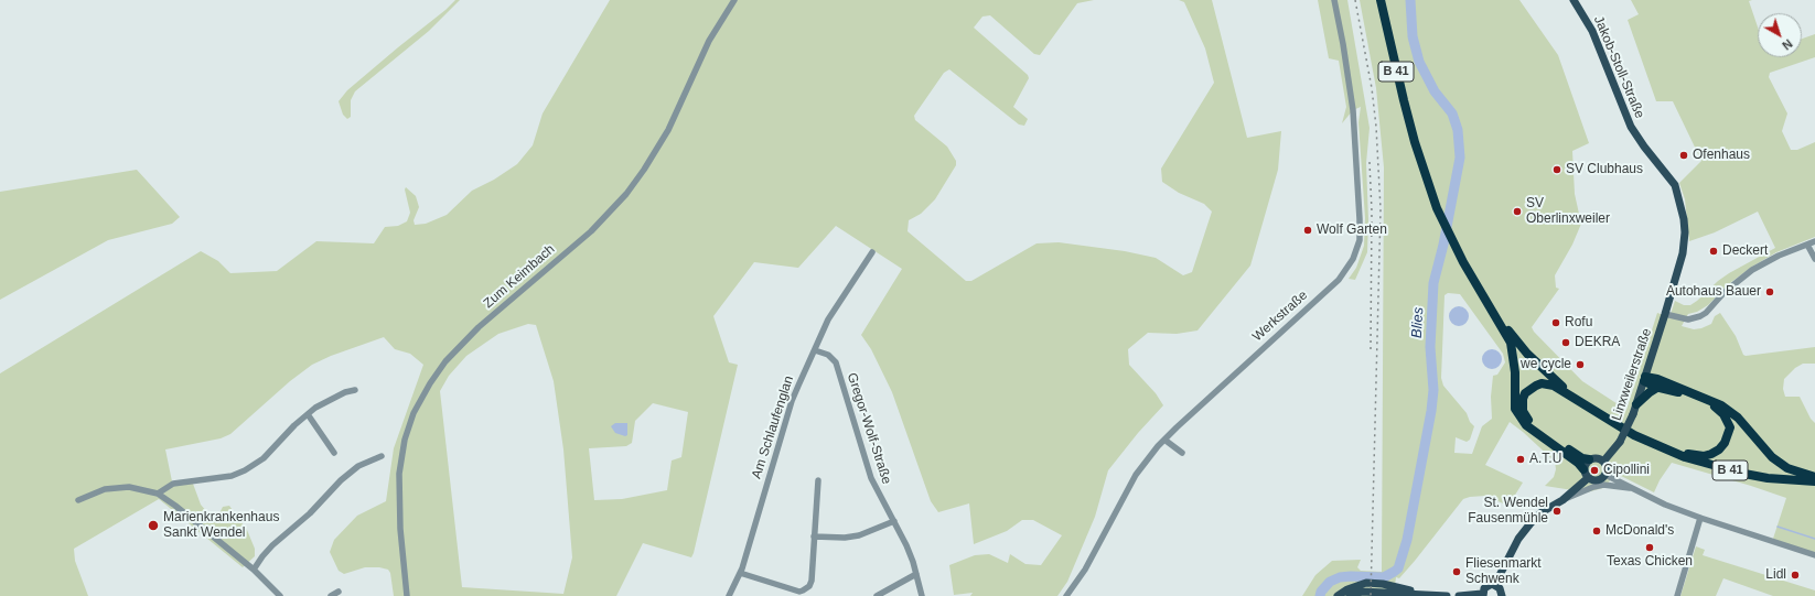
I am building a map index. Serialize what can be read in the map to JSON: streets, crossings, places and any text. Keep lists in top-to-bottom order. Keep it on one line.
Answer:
{"streets":{"highway":["B 41"],"main road":["Jakob-Stoll-Straße","Linxweilerstraße"],"street":["Zum Keimbach","Werkstraße","Am Schlaufenglan","Gregor-Wolf-Straße"]},"crossings":[["Jakob-Stoll-Straße","Linxweilerstraße"],["Am Schlaufenglan","Gregor-Wolf-Straße"]],"water":["Blies"],"places":["Ofenhaus","SV Clubhaus","SV Oberlinxweiler","Wolf Garten","Deckert","Autohaus Bauer","Rofu","DEKRA","we cycle","A.T.U","Cipollini","St. Wendel Fausenmühle","Marienkrankenhaus Sankt Wendel","McDonald's","Texas Chicken","Fliesenmarkt Schwenk","Lidl"],"north":"bottom right"}
